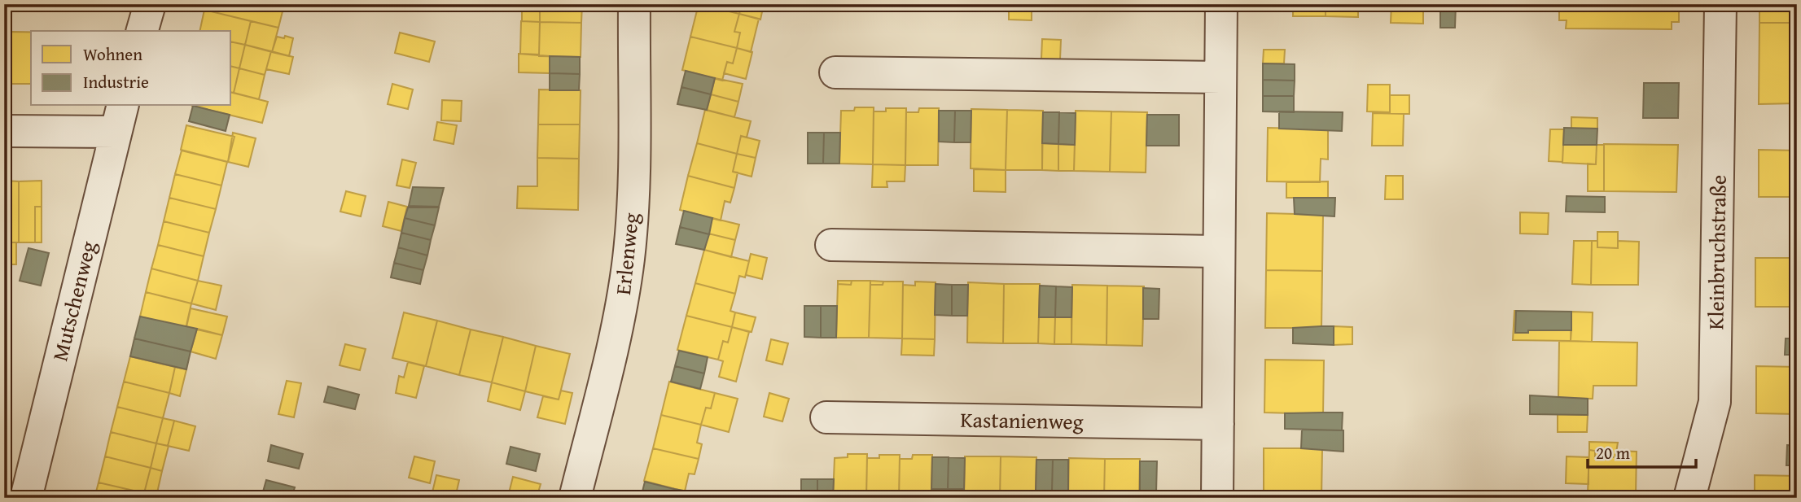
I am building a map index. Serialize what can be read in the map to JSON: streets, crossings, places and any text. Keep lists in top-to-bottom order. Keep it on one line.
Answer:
{"streets":{"street":["Kleinbruchstraße","Erlenweg","Mutschenweg","Kastanienweg"]},"legend":["Wohnen","Industrie"],"scale_bar":"20 m"}
